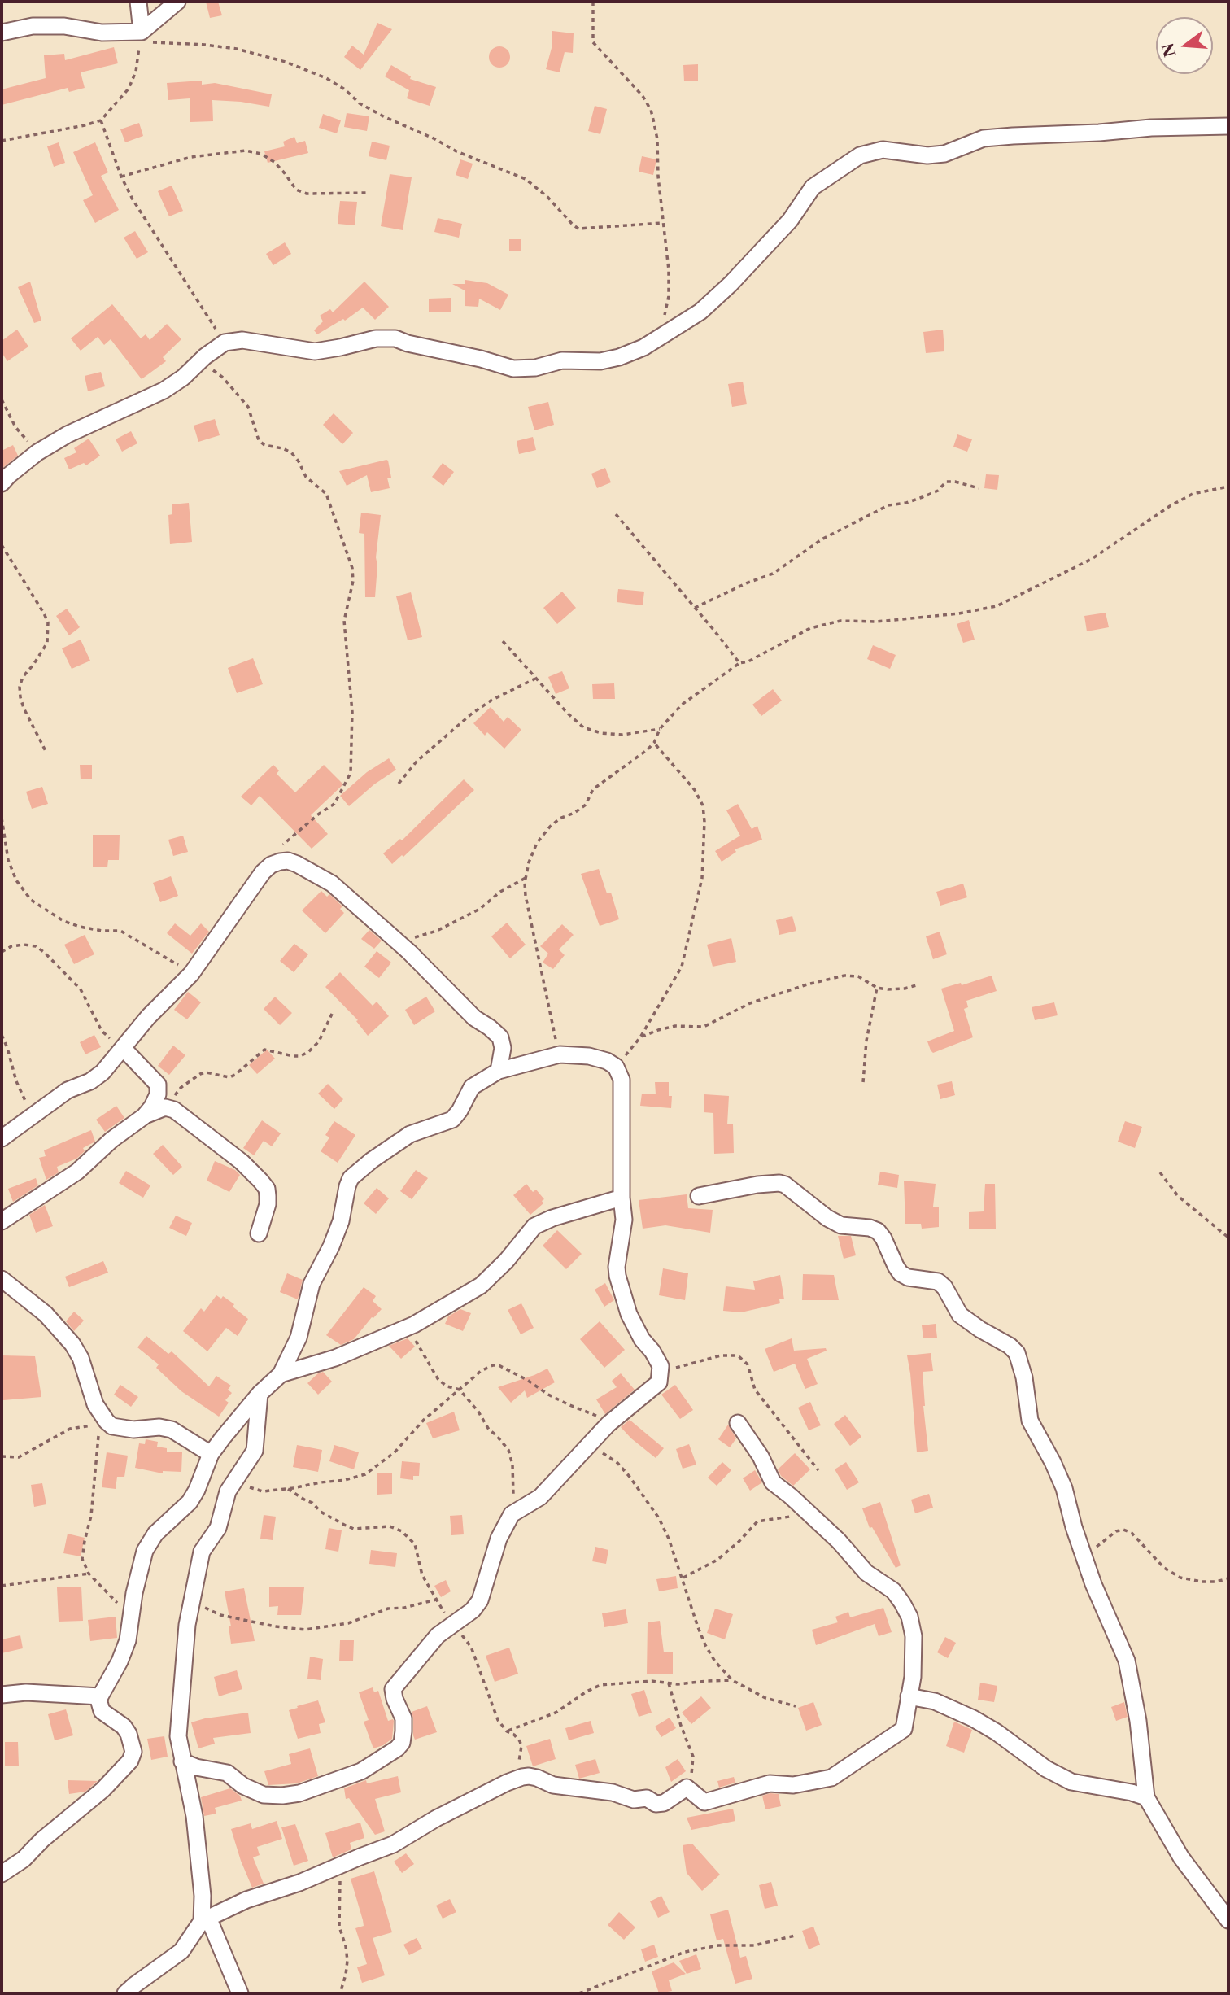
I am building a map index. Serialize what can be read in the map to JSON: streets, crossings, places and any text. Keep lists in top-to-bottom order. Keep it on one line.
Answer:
{"north":"left"}
